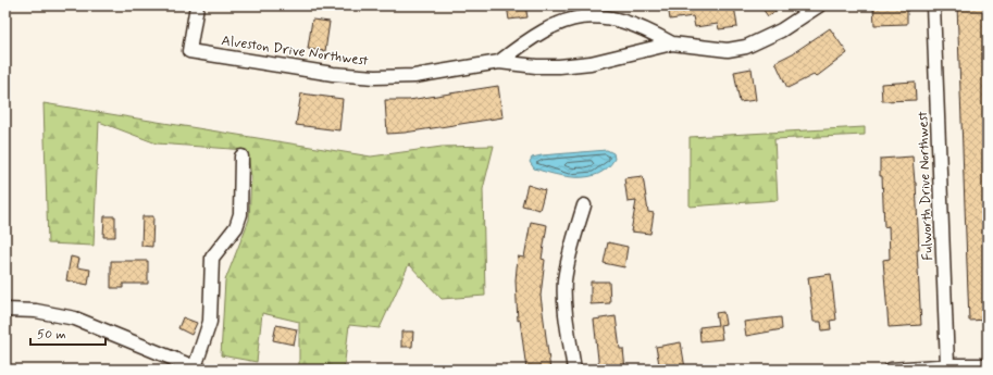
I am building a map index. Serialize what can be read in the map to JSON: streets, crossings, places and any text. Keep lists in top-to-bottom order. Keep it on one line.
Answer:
{"streets":{"street":["Alveston Drive Northwest","Fulworth Drive Northwest"]},"scale_bar":"50 m"}
